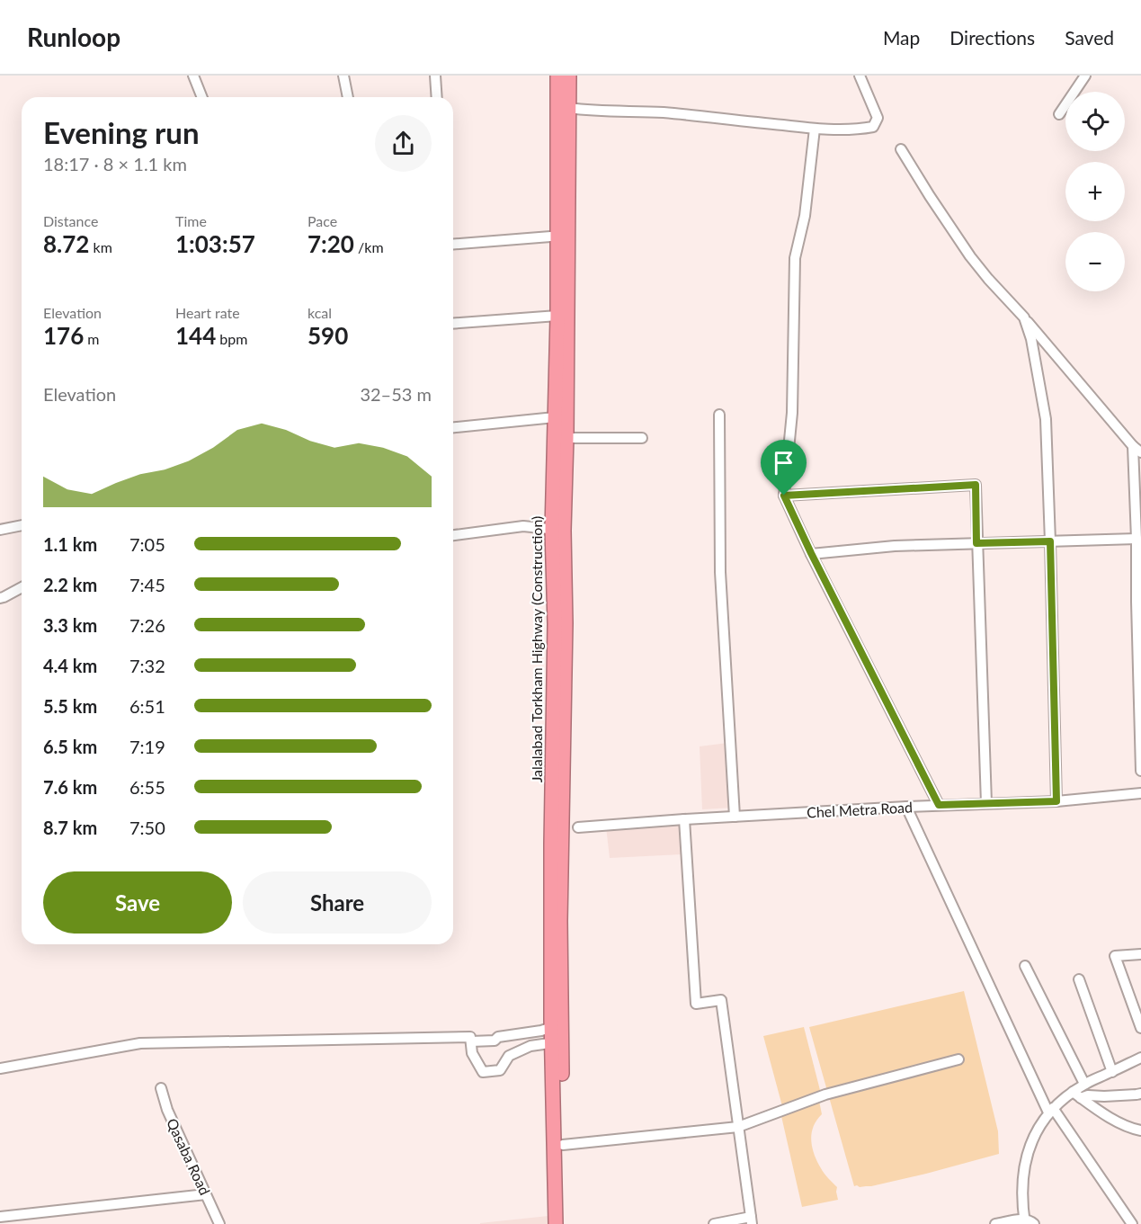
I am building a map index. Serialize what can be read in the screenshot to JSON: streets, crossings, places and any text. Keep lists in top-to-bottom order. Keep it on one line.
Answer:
{"streets":{"highway":["Jalalabad Torkham Highway (Construction)"],"street":["Chel Metra Road","Qasaba Road"]},"page":{"header":"Runloop","nav":["Map","Directions","Saved"],"map_buttons":["+","−"],"heading":["Evening run","18:17 · 8 × 1.1 km"],"stats":[["Distance","8.72 km"],["Time","1:03:57"],["Pace","7:20 /km"],["Elevation","176 m"],["Heart rate","144 bpm"],["kcal","590"]],"chart":["Elevation","32–53 m"],"list":[{"name":"1.1 km","note":"7:05"},{"name":"2.2 km","note":"7:45"},{"name":"3.3 km","note":"7:26"},{"name":"4.4 km","note":"7:32"},{"name":"5.5 km","note":"6:51"},{"name":"6.5 km","note":"7:19"},{"name":"7.6 km","note":"6:55"},{"name":"8.7 km","note":"7:50"}],"buttons":["Save","Share"]}}
